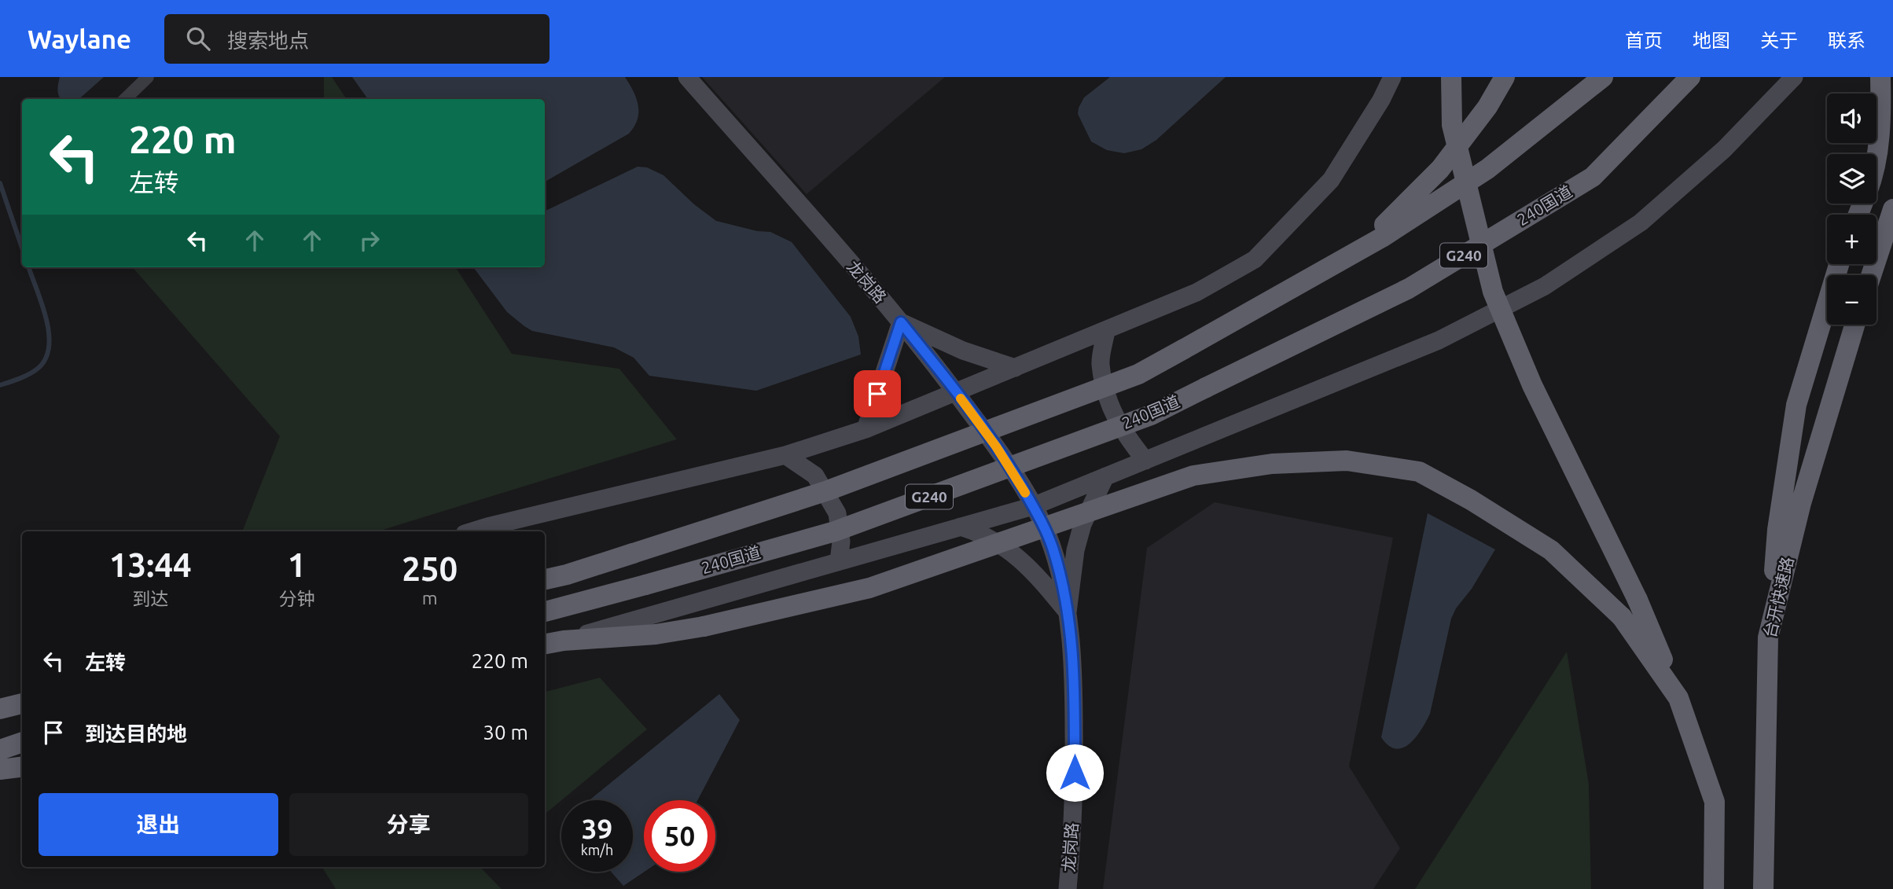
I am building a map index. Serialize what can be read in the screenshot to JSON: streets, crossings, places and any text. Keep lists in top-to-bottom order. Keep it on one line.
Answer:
{"streets":{"highway":["240国道","G240","台开快速路"],"main road":["龙岗路"]},"page":{"header":"Waylane","search":"搜索地点","nav":["首页","地图","关于","联系"],"map_buttons":["+","−"],"turn":["220 m","左转"],"eta":["13:44","到达","1","分钟","250","m"],"list":[{"name":"左转","value":"220 m"},{"name":"到达目的地","value":"30 m"}],"buttons":["退出","分享"],"speed":"39 km/h","limit":"50"}}
